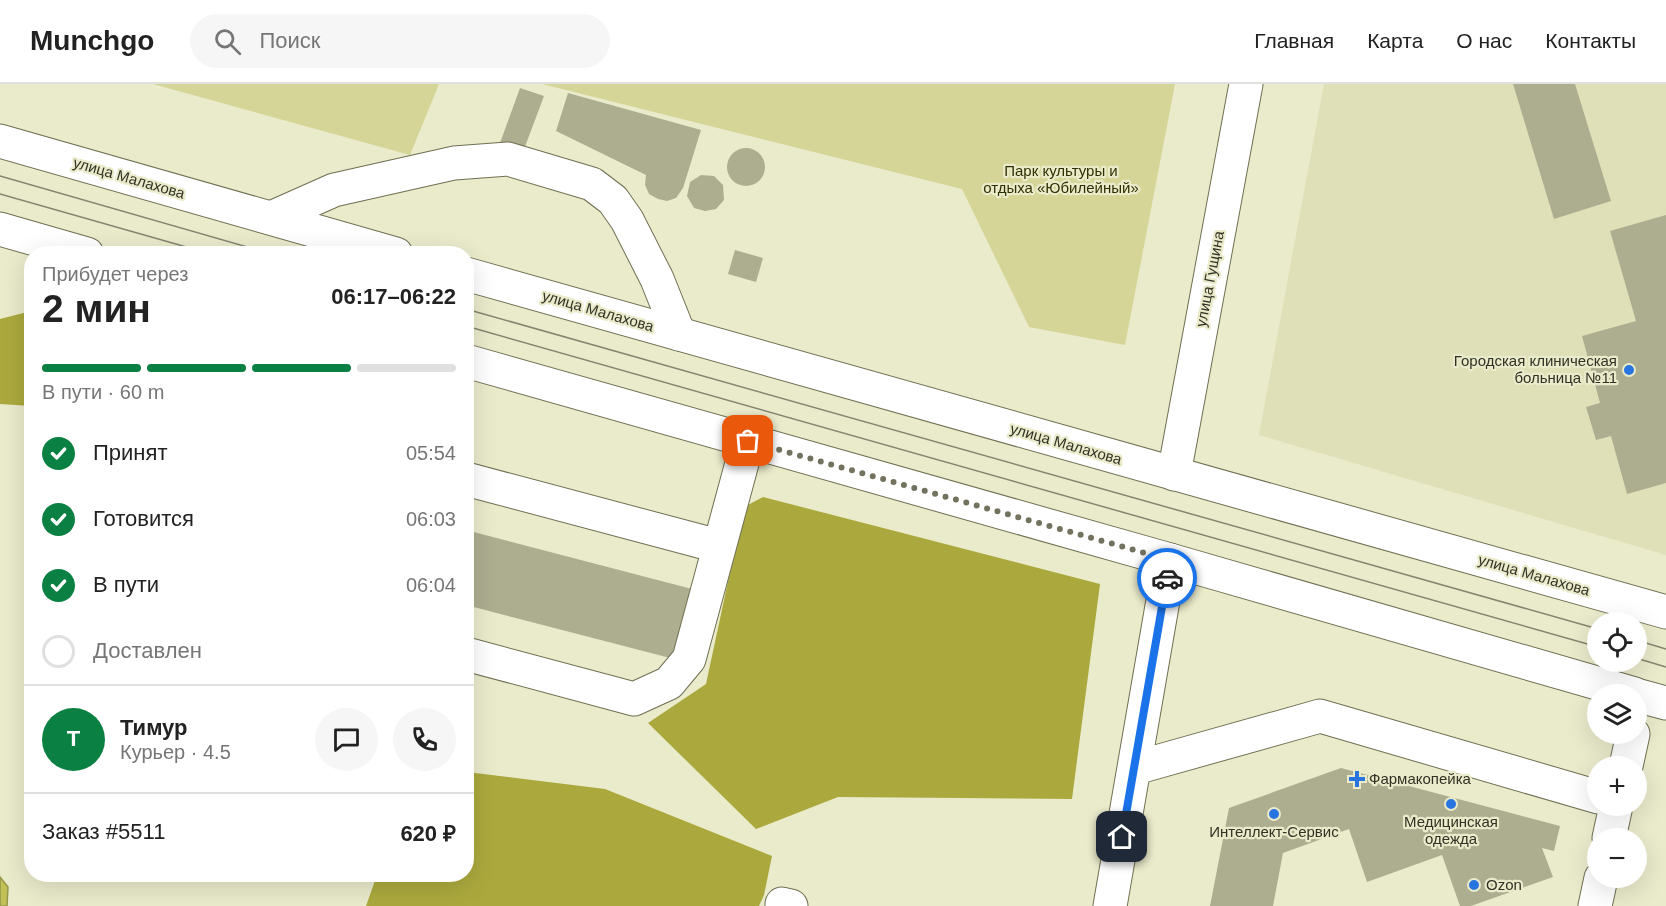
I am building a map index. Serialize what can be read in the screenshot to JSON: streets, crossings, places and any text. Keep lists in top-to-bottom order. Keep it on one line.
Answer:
{"streets":{"main road":["улица Малахова","улица Гущина"]},"crossings":[["улица Малахова","улица Гущина"]],"parks":["Парк культуры и отдыха «Юбилейный»"],"places":{"other":["Городская клиническая больница №11","Медицинская одежда","Интеллект-Сервис","Ozon"],"health":["Фармакопейка"]},"page":{"header":"Munchgo","search":"Поиск","nav":["Главная","Карта","О нас","Контакты"],"heading":["2 мин","Прибудет через","06:17–06:22"],"panel":["Тимур","Курьер · 4.5","Заказ #5511","620 ₽"],"bar":"В пути · 60 m","list":[["Принят","05:54"],["Готовится","06:03"],["В пути","06:04"],"Доставлен"],"map_buttons":["+","−"],"round":"Т"}}
